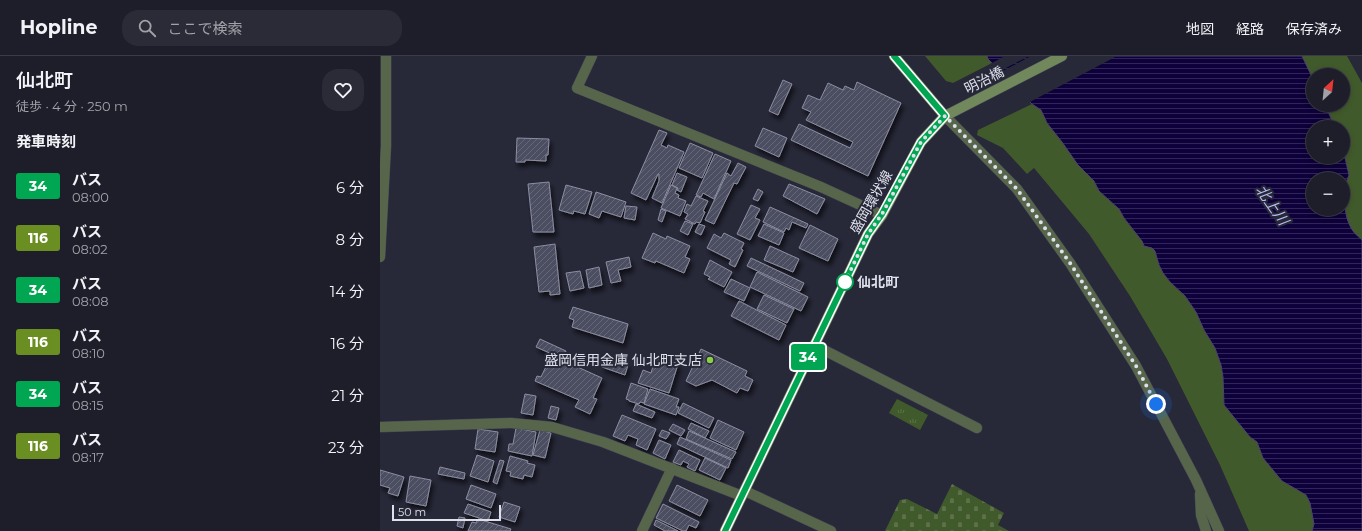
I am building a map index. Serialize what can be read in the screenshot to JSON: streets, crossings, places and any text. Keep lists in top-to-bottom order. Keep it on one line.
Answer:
{"streets":{"main road":["明治橋","盛岡環状線"]},"crossings":[["明治橋","盛岡環状線"]],"water":["北上川"],"places":["仙北町","盛岡信用金庫 仙北町支店"],"lines":["bus line 34"],"scale_bar":"50 m","north":"top right","page":{"header":"Hopline","search":"ここで検索","nav":["地図","経路","保存済み"],"heading":[["仙北町","徒歩 · 4 分 · 250 m"],"発車時刻"],"on_map":"34","map_buttons":["+","−"],"list":[{"mark":"34","name":"バス","note":"08:00","value":"6 分"},{"mark":"116","name":"バス","note":"08:02","value":"8 分"},{"mark":"34","name":"バス","note":"08:08","value":"14 分"},{"mark":"116","name":"バス","note":"08:10","value":"16 分"},{"mark":"34","name":"バス","note":"08:15","value":"21 分"},{"mark":"116","name":"バス","note":"08:17","value":"23 分"}],"scale":"50 m"}}
